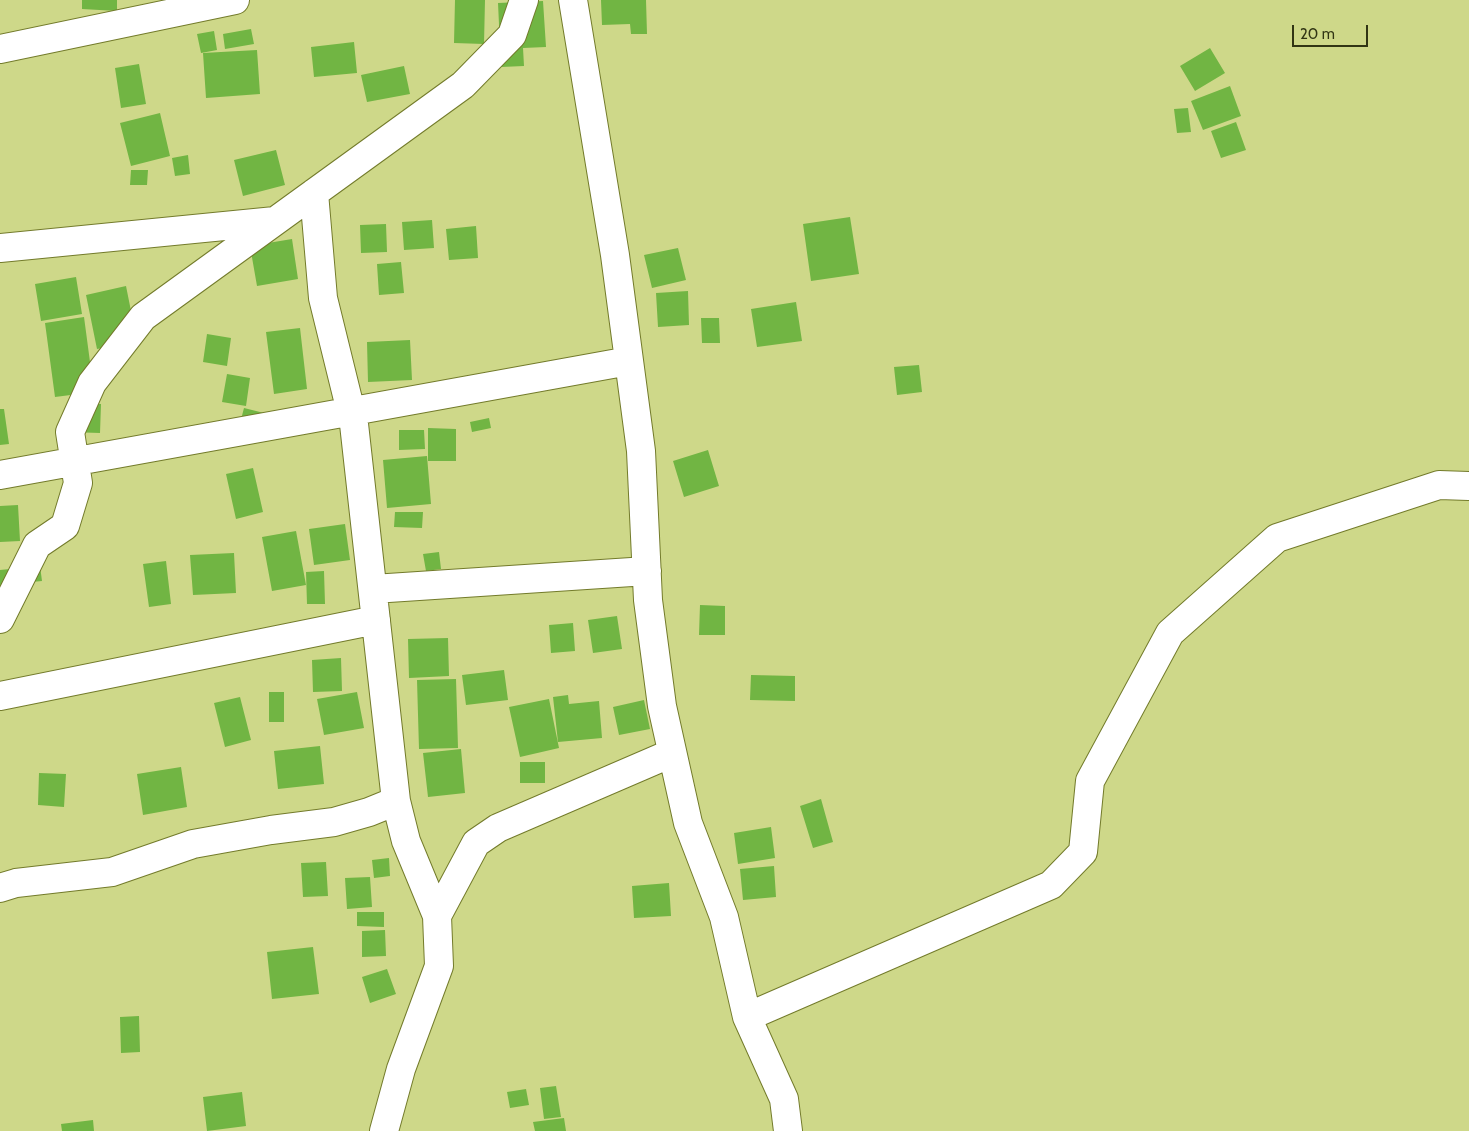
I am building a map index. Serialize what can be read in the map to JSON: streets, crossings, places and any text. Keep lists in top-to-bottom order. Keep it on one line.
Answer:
{"scale_bar":"20 m"}
